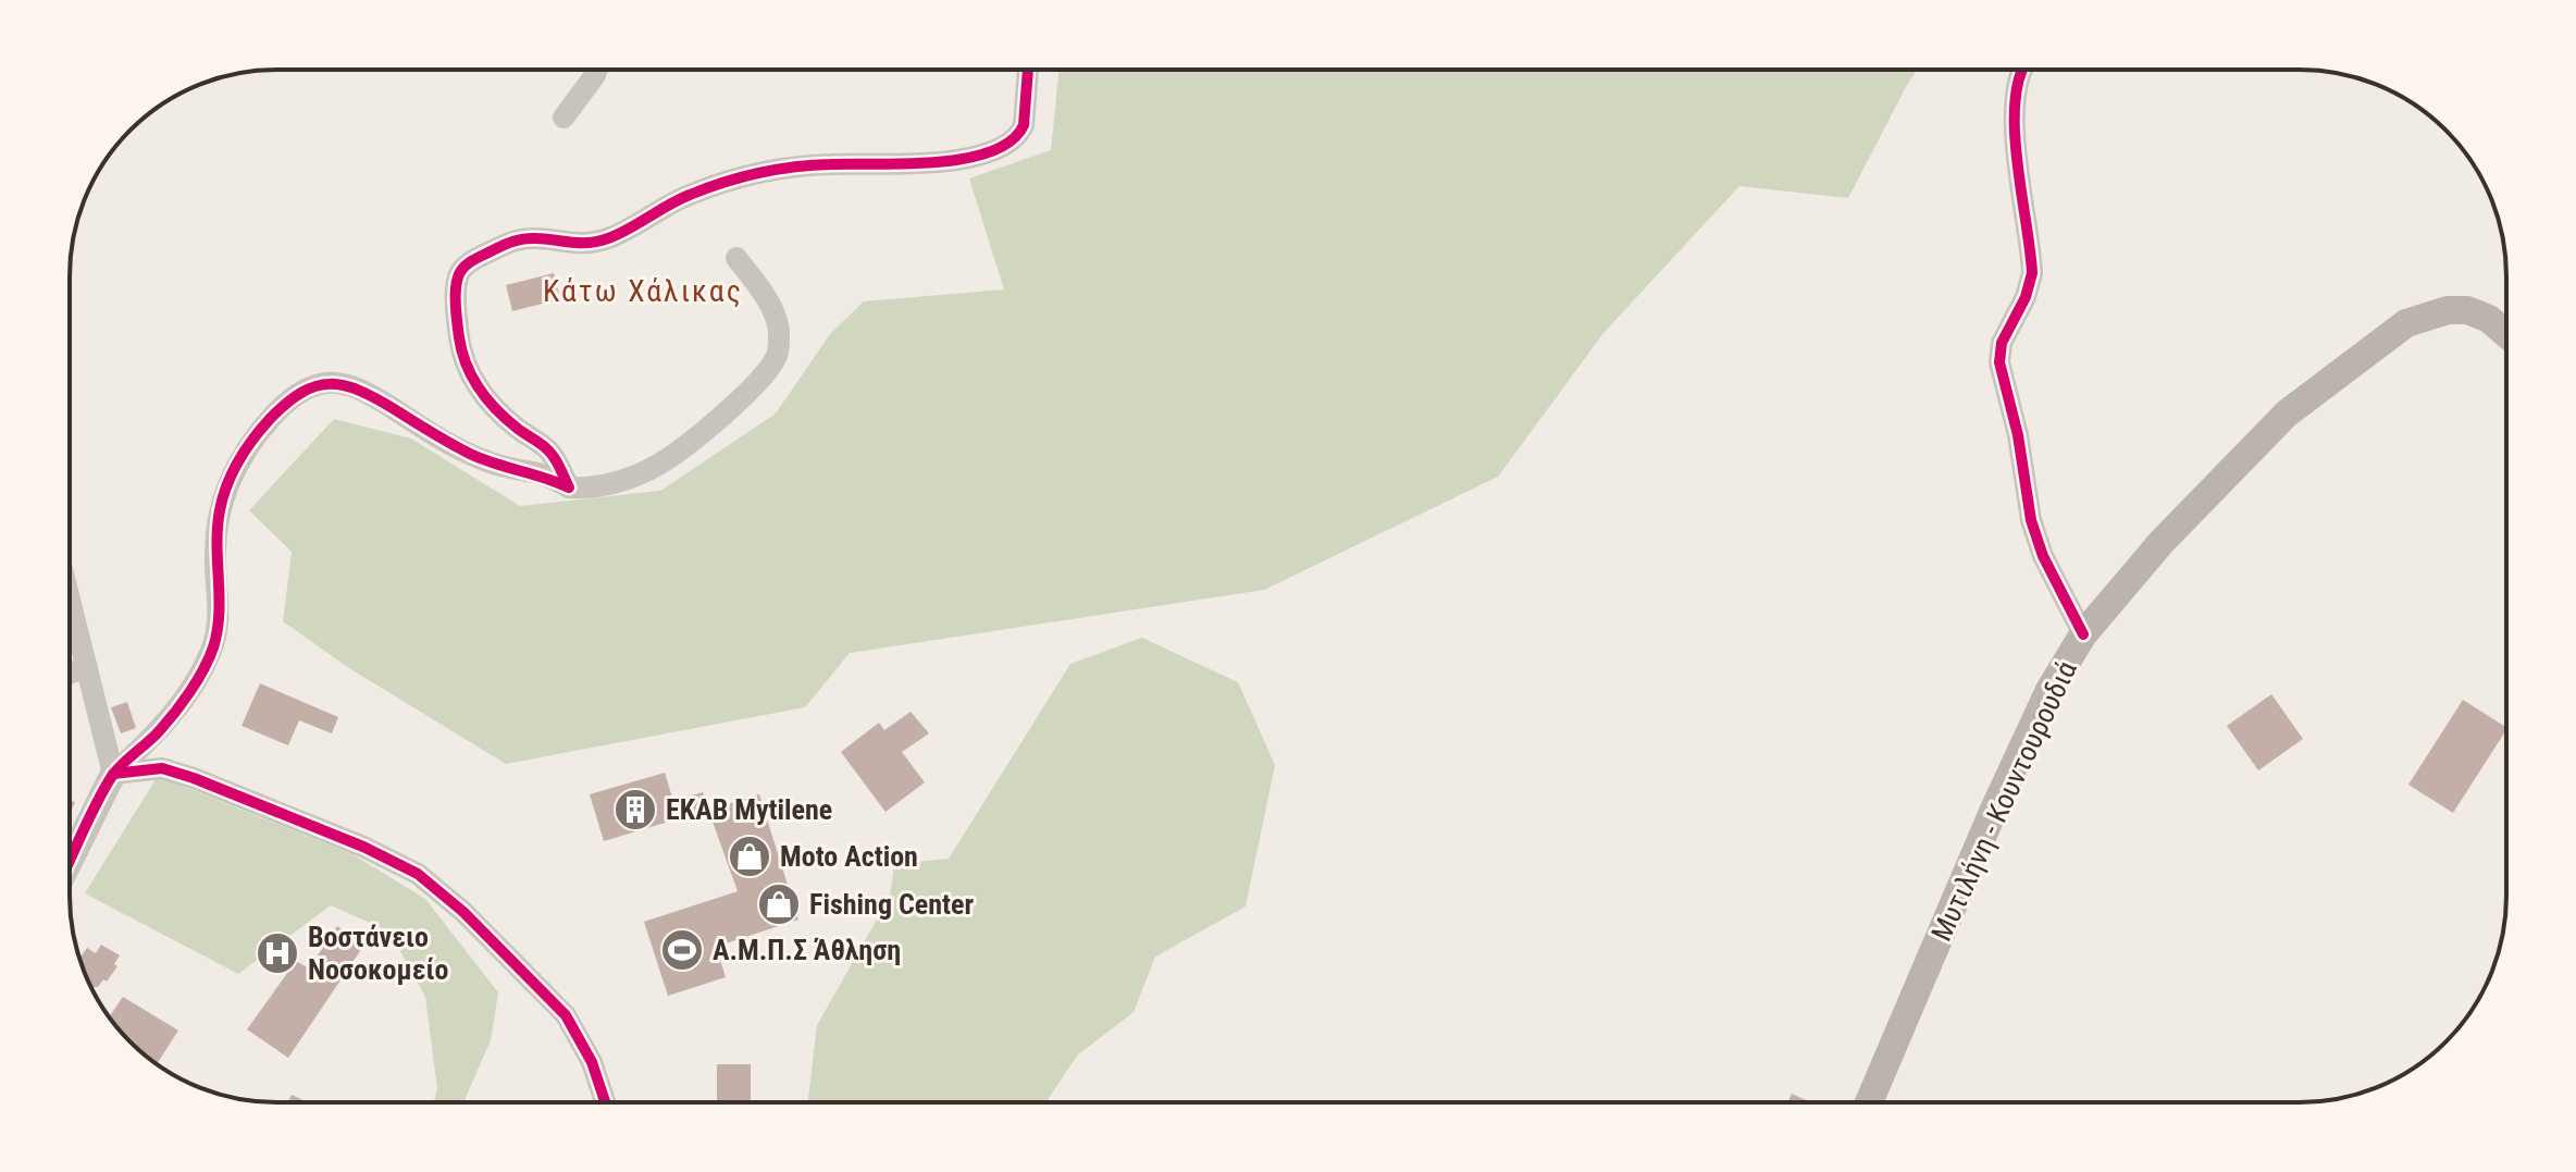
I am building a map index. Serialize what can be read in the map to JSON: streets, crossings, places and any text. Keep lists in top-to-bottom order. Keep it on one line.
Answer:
{"streets":{"main road":["Μυτιλήνη - Κουντουρουδιά"]},"districts":["Κάτω Χάλικας"],"places":{"building":["ΕΚΑΒ Mytilene"],"shop":["Moto Action","Fishing Center"],"sports":["Α.Μ.Π.Σ Άθληση"],"hospital":["Βοστάνειο Νοσοκομείο"]}}
